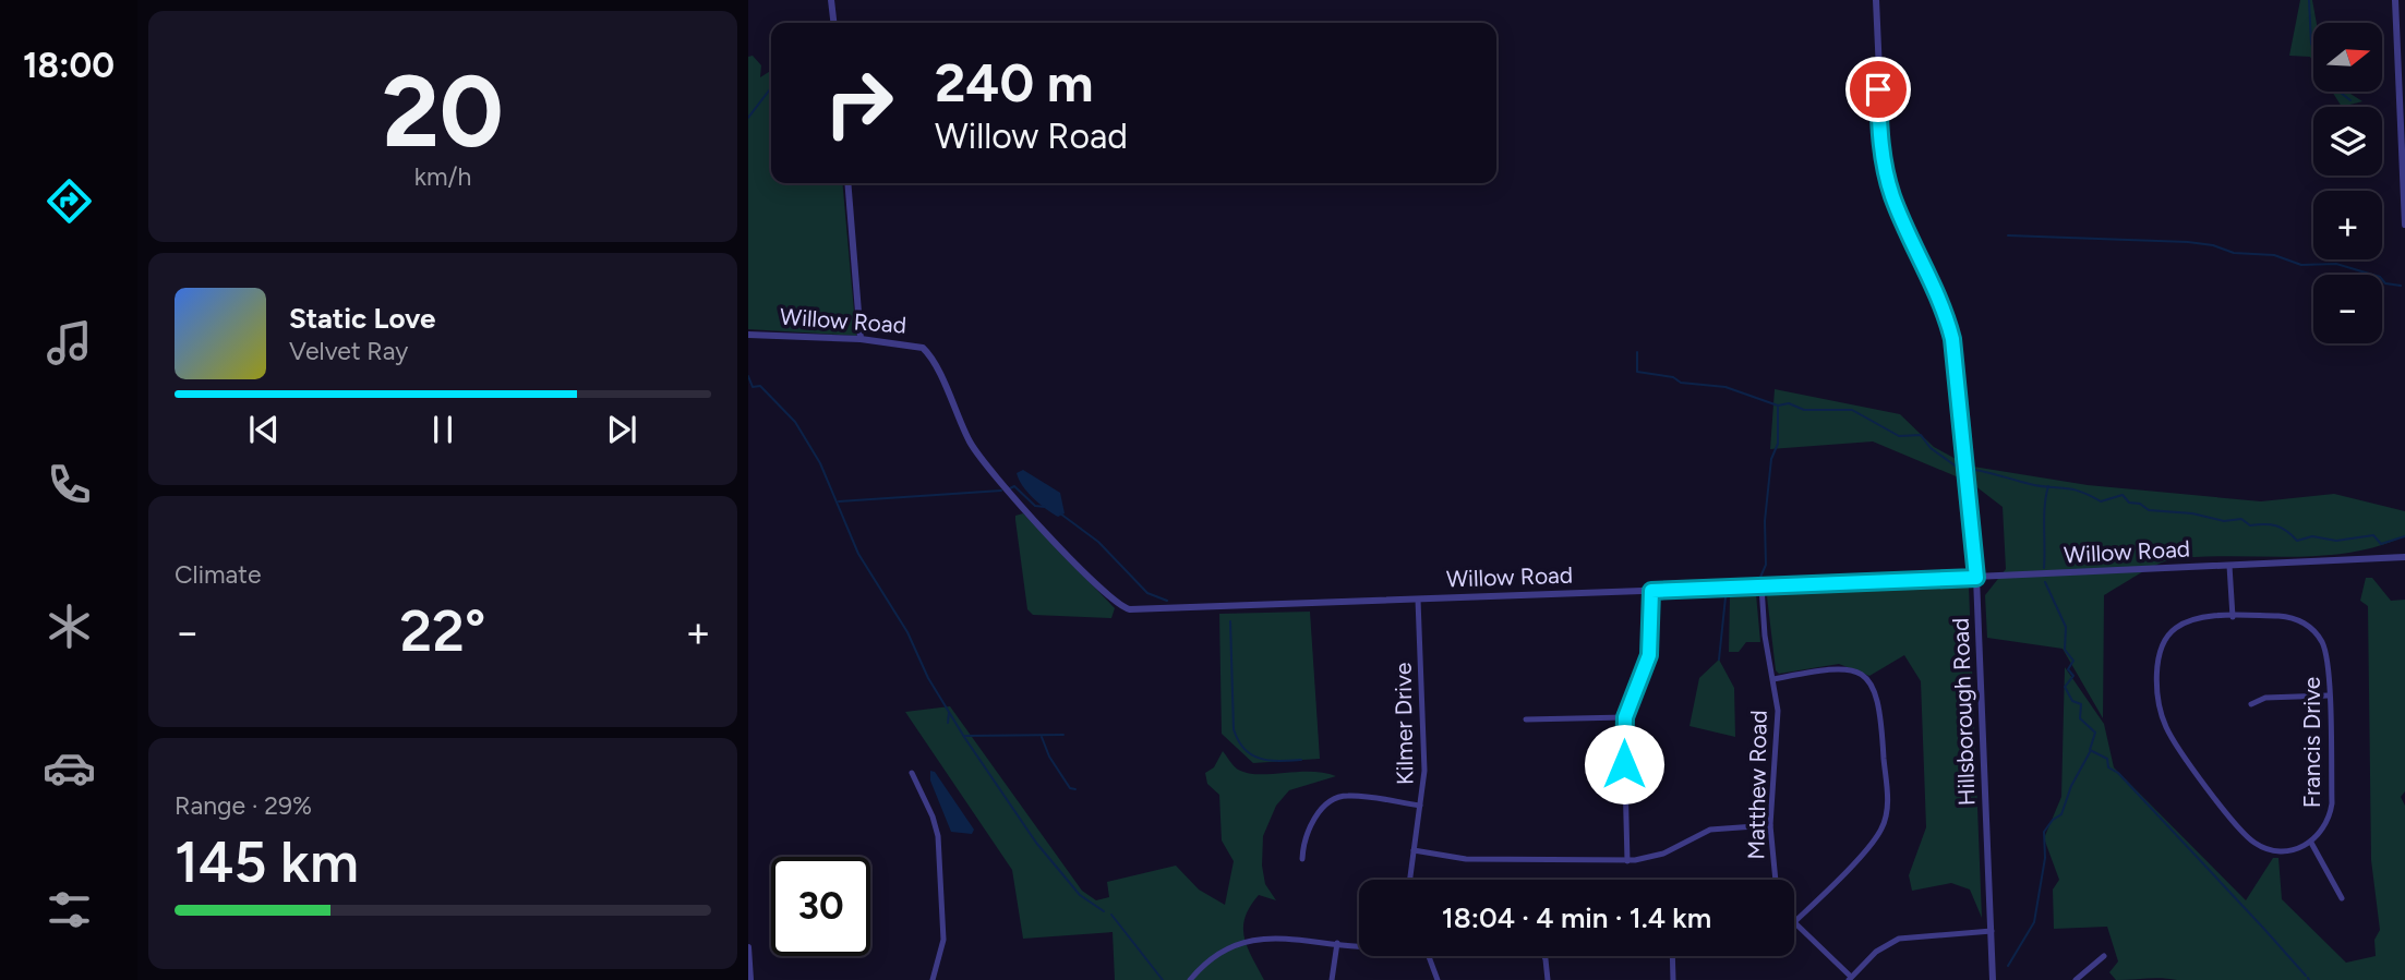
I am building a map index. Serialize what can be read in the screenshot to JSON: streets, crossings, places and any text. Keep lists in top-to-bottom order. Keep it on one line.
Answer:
{"streets":{"street":["Willow Road","Hillsborough Road","Kilmer Drive","Francis Drive","Matthew Road"]},"crossings":[["Willow Road","Hillsborough Road"],["Willow Road","Kilmer Drive"],["Willow Road","Matthew Road"]],"north":"right","page":{"tabs":"18:00","tile":[["20","km/h"],"Climate",["Range · 29%","145 km"]],"map_buttons":["+","−"],"turn":["240 m","Willow Road"],"song":["Static Love","Velvet Ray"],"heat":["−","22°","+"],"limit":"30","trip":"18:04 · 4 min · 1.4 km"}}
